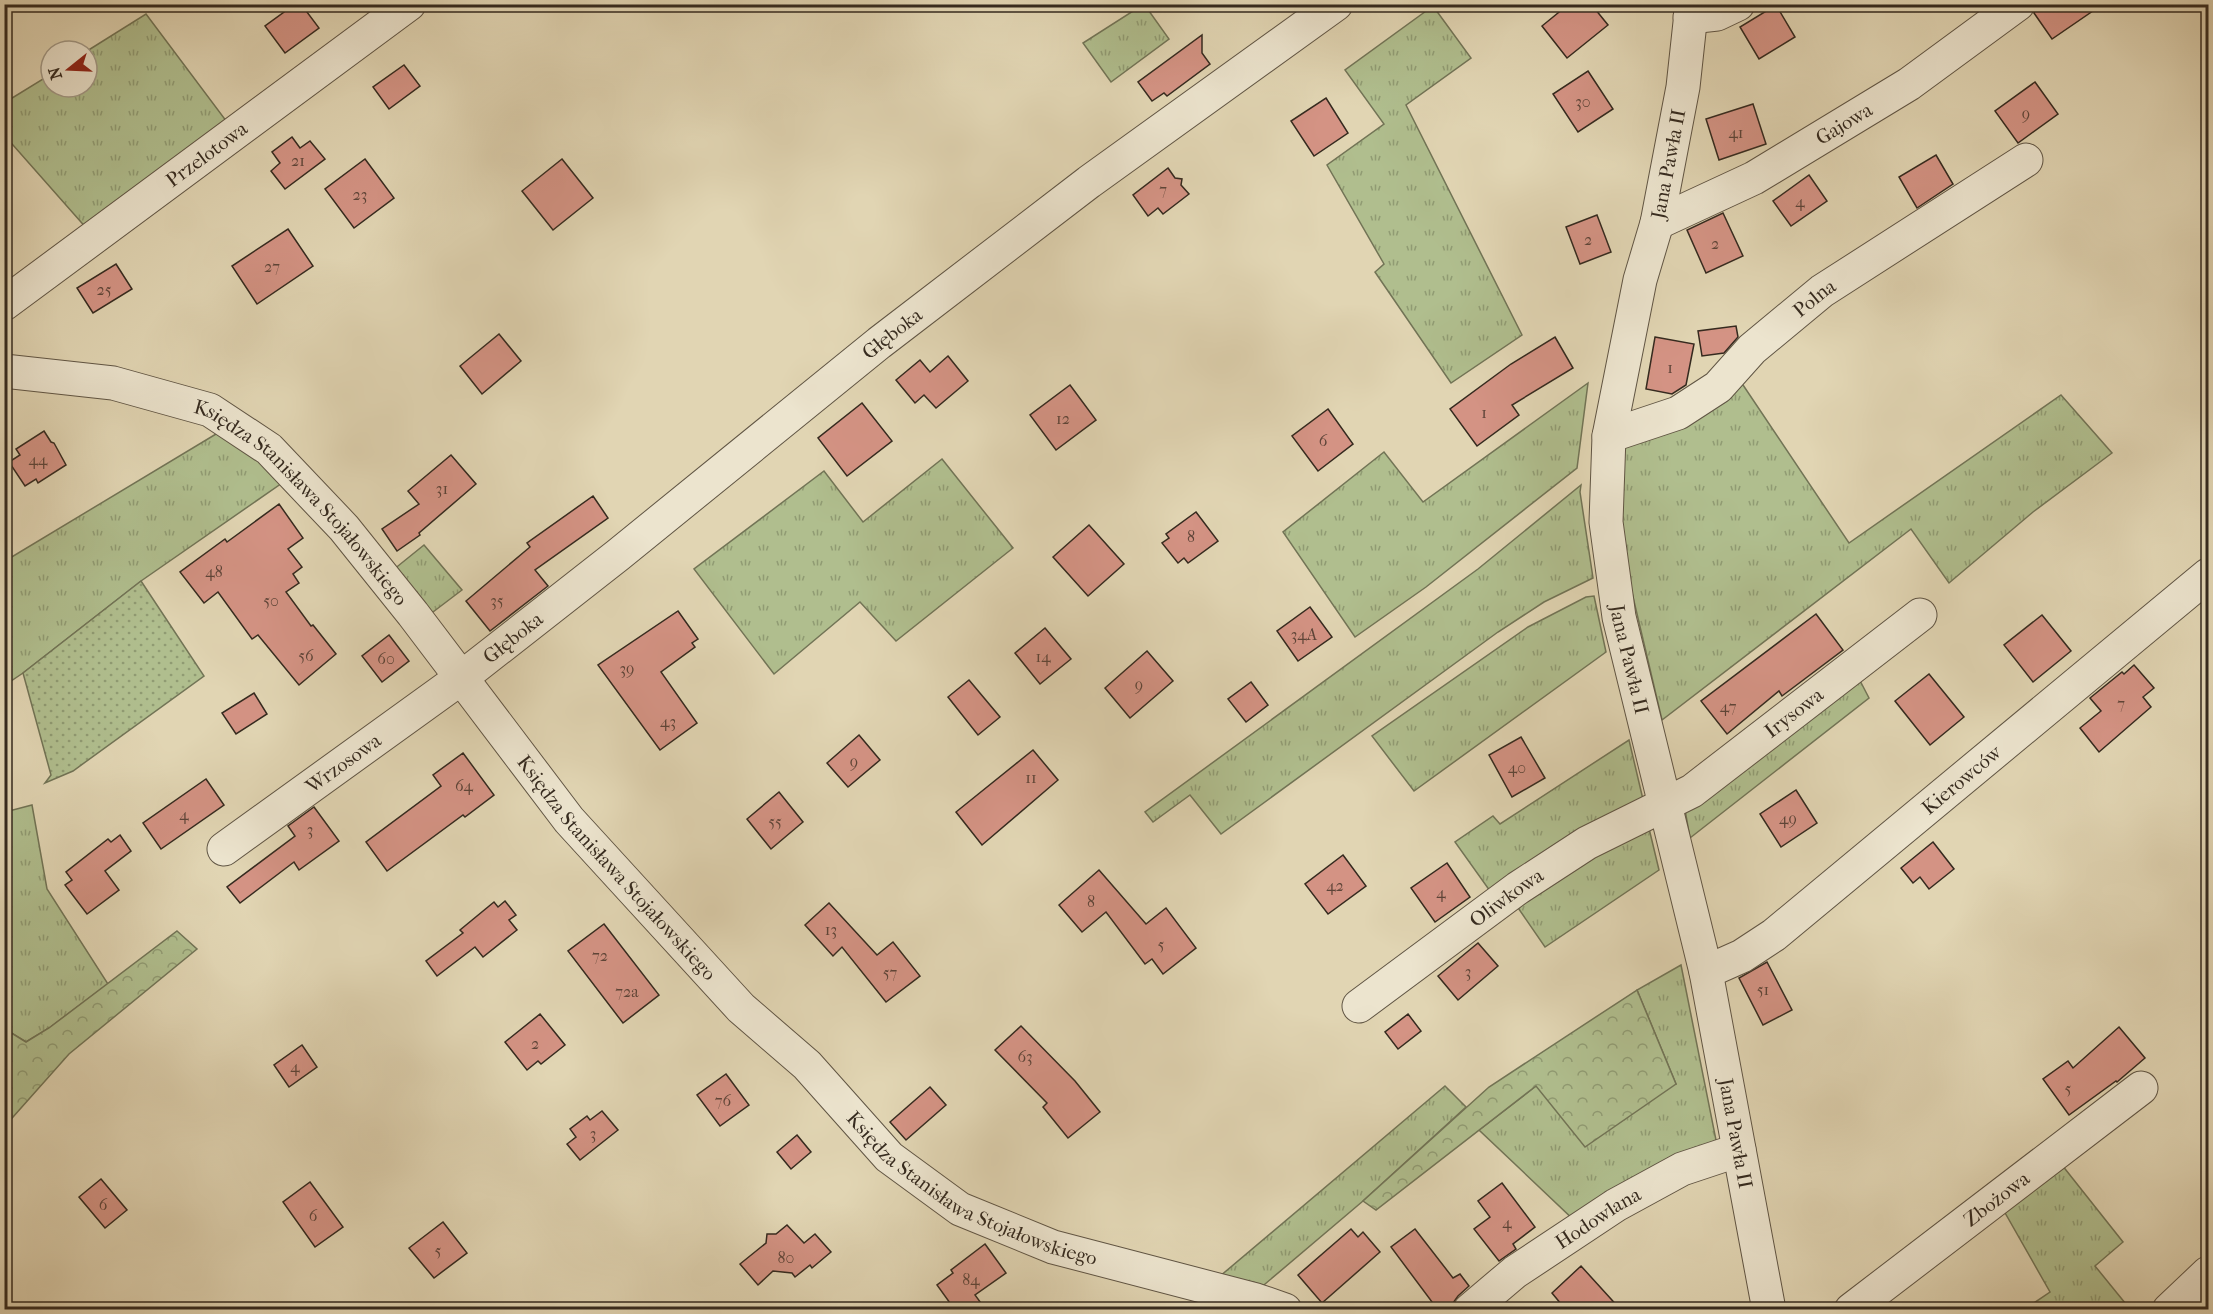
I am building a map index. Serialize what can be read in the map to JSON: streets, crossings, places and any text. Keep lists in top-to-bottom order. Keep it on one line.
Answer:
{"streets":{"street":["Gajowa","Przelotowa","Jana Pawła II","Polna","Głęboka","Księdza Stanisława Stojałowskiego","Irysowa","Wrzosowa","Kierowców","Oliwkowa","Zbożowa","Hodowlana"]},"crossings":[["Gajowa","Jana Pawła II"],["Jana Pawła II","Polna"],["Jana Pawła II","Irysowa"],["Jana Pawła II","Kierowców"],["Jana Pawła II","Oliwkowa"],["Jana Pawła II","Hodowlana"],["Głęboka","Księdza Stanisława Stojałowskiego"],["Głęboka","Wrzosowa"],["Księdza Stanisława Stojałowskiego","Wrzosowa"],["Irysowa","Oliwkowa"]],"house_numbers":["30","9","41","21","7","23","4","2","2","27","25","1","1","12","6","44","31","8","48","50","35","34A","56","14","60","39","9","7","47","43","9","40","11","64","4","49","55","3","42","4","8","13","5","72","3","57","51","72a","2","63","4","5","76","3","6","6","4","5","80","84"],"north":"left"}
